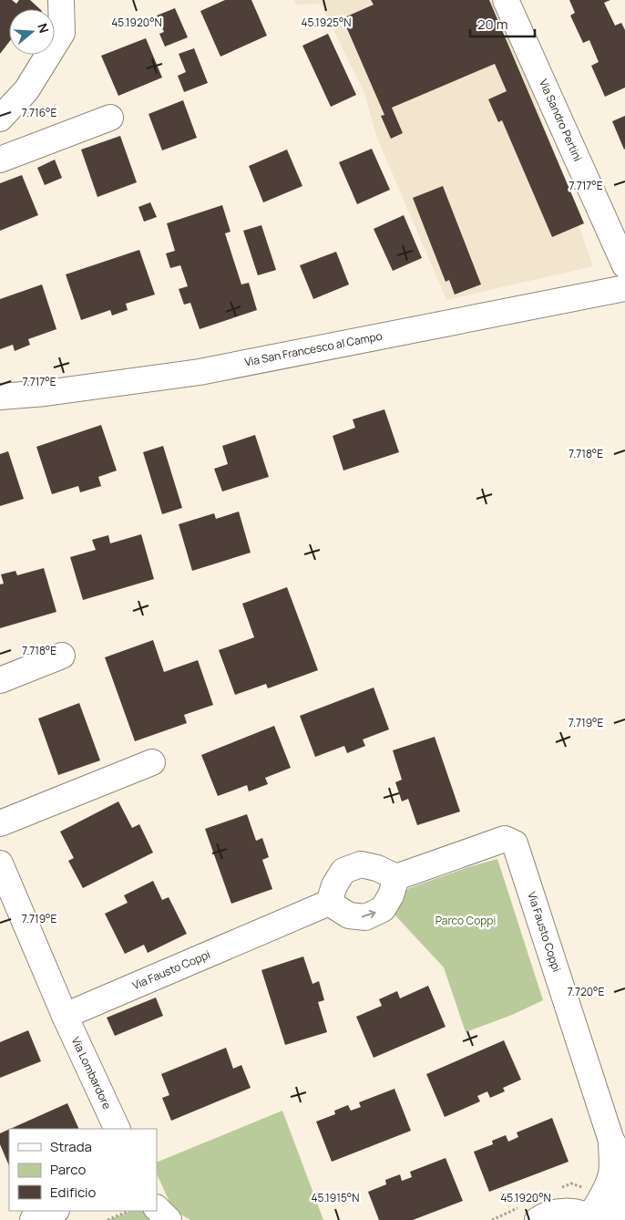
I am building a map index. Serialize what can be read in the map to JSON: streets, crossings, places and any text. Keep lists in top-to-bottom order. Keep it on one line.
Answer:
{"streets":{"street":["Via Sandro Pertini","Via San Francesco al Campo","Via Fausto Coppi","Via Lombardore"]},"crossings":[["Via Fausto Coppi","Via Lombardore"]],"parks":["Parco Coppi"],"legend":["Strada","Parco","Edificio"],"scale_bar":"20 m","north":"right","coordinates":["45.1920°N","45.1925°N","7.716°E","7.717°E","7.718°E","7.719°E","7.720°E","45.1915°N"]}
